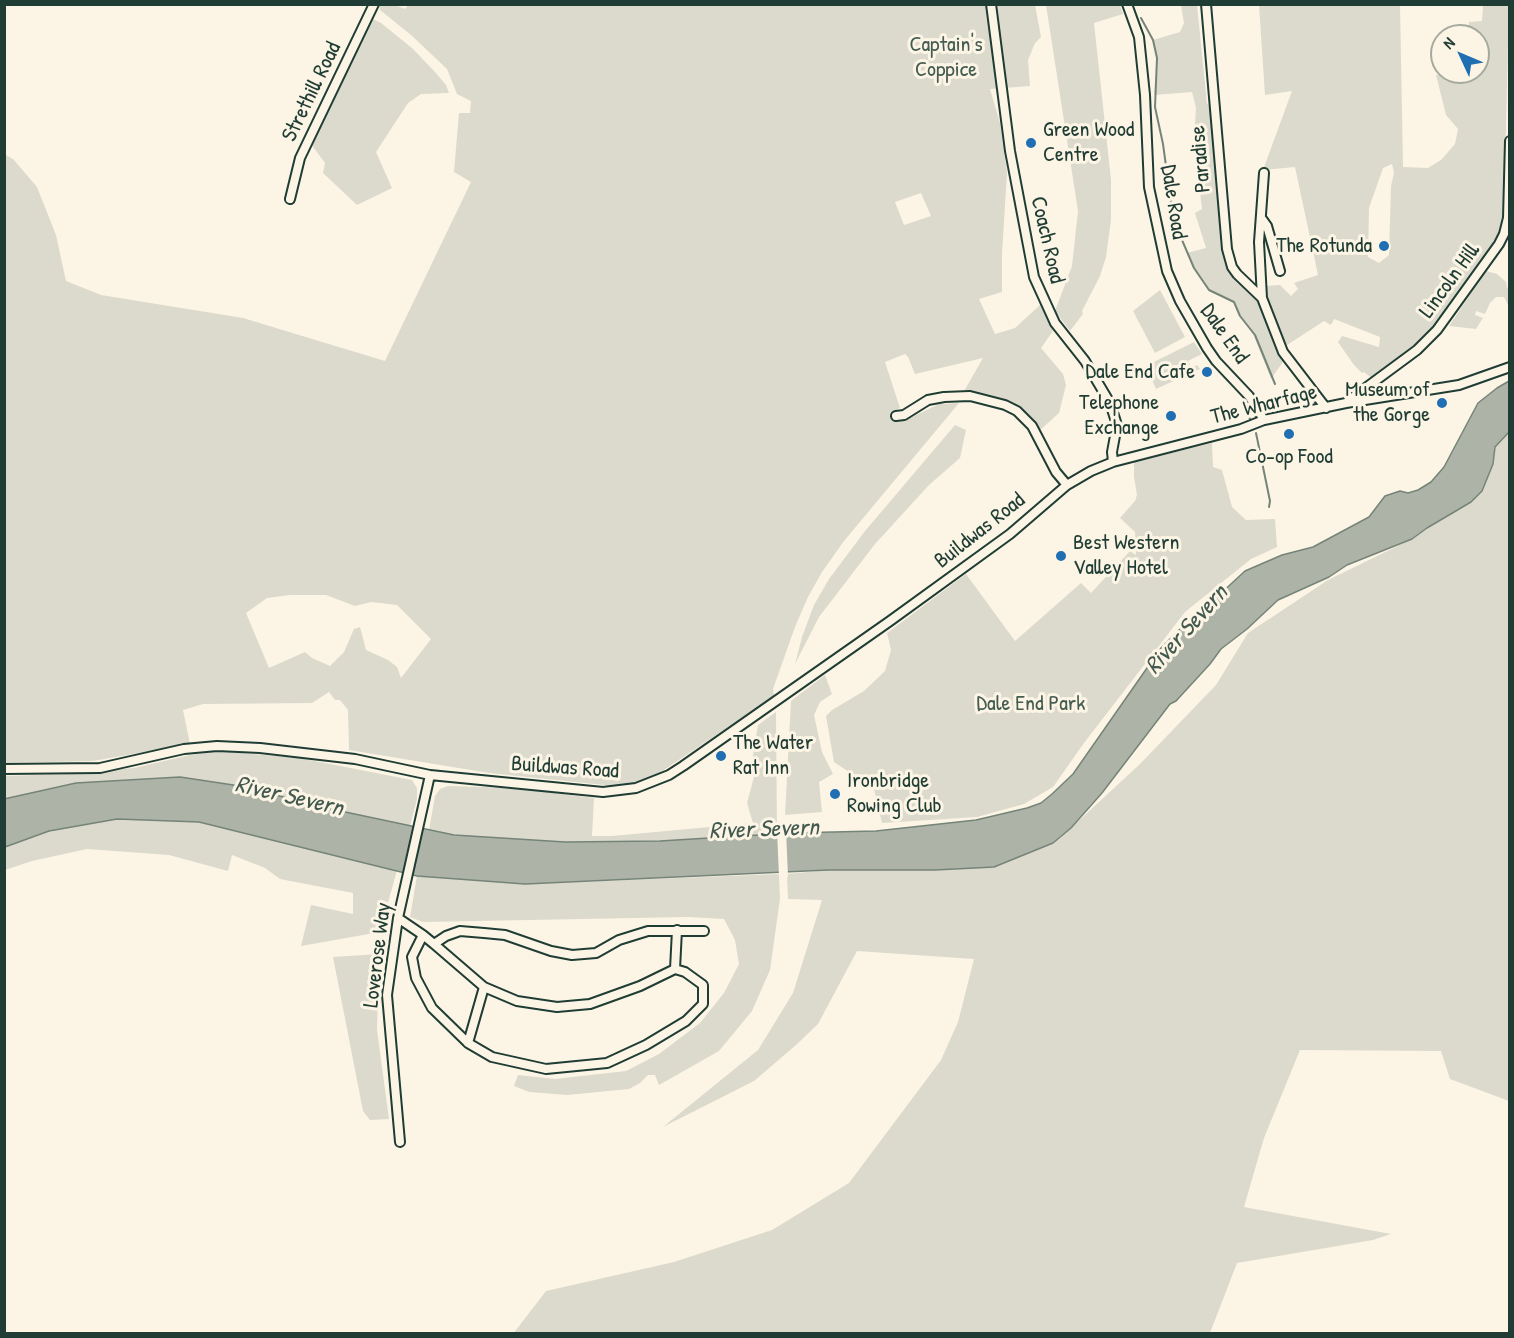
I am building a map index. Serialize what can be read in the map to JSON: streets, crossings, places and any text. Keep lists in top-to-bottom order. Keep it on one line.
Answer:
{"streets":{"street":["Strethill Road","Paradise","Dale Road","Coach Road","Lincoln Hill","Dale End","The Wharfage","Buildwas Road","Loverose Way"]},"crossings":[["Paradise","The Wharfage"],["Dale Road","Dale End"],["Coach Road","The Wharfage"],["Lincoln Hill","The Wharfage"],["Dale End","The Wharfage"],["The Wharfage","Buildwas Road"],["Buildwas Road","Loverose Way"]],"water":["River Severn"],"parks":["Captain's Coppice","Dale End Park"],"places":["Green Wood Centre","The Rotunda","Dale End Cafe","Museum of the Gorge","Telephone Exchange","Co-op Food","Best Western Valley Hotel","The Water Rat Inn","Ironbridge Rowing Club"],"north":"top left"}
